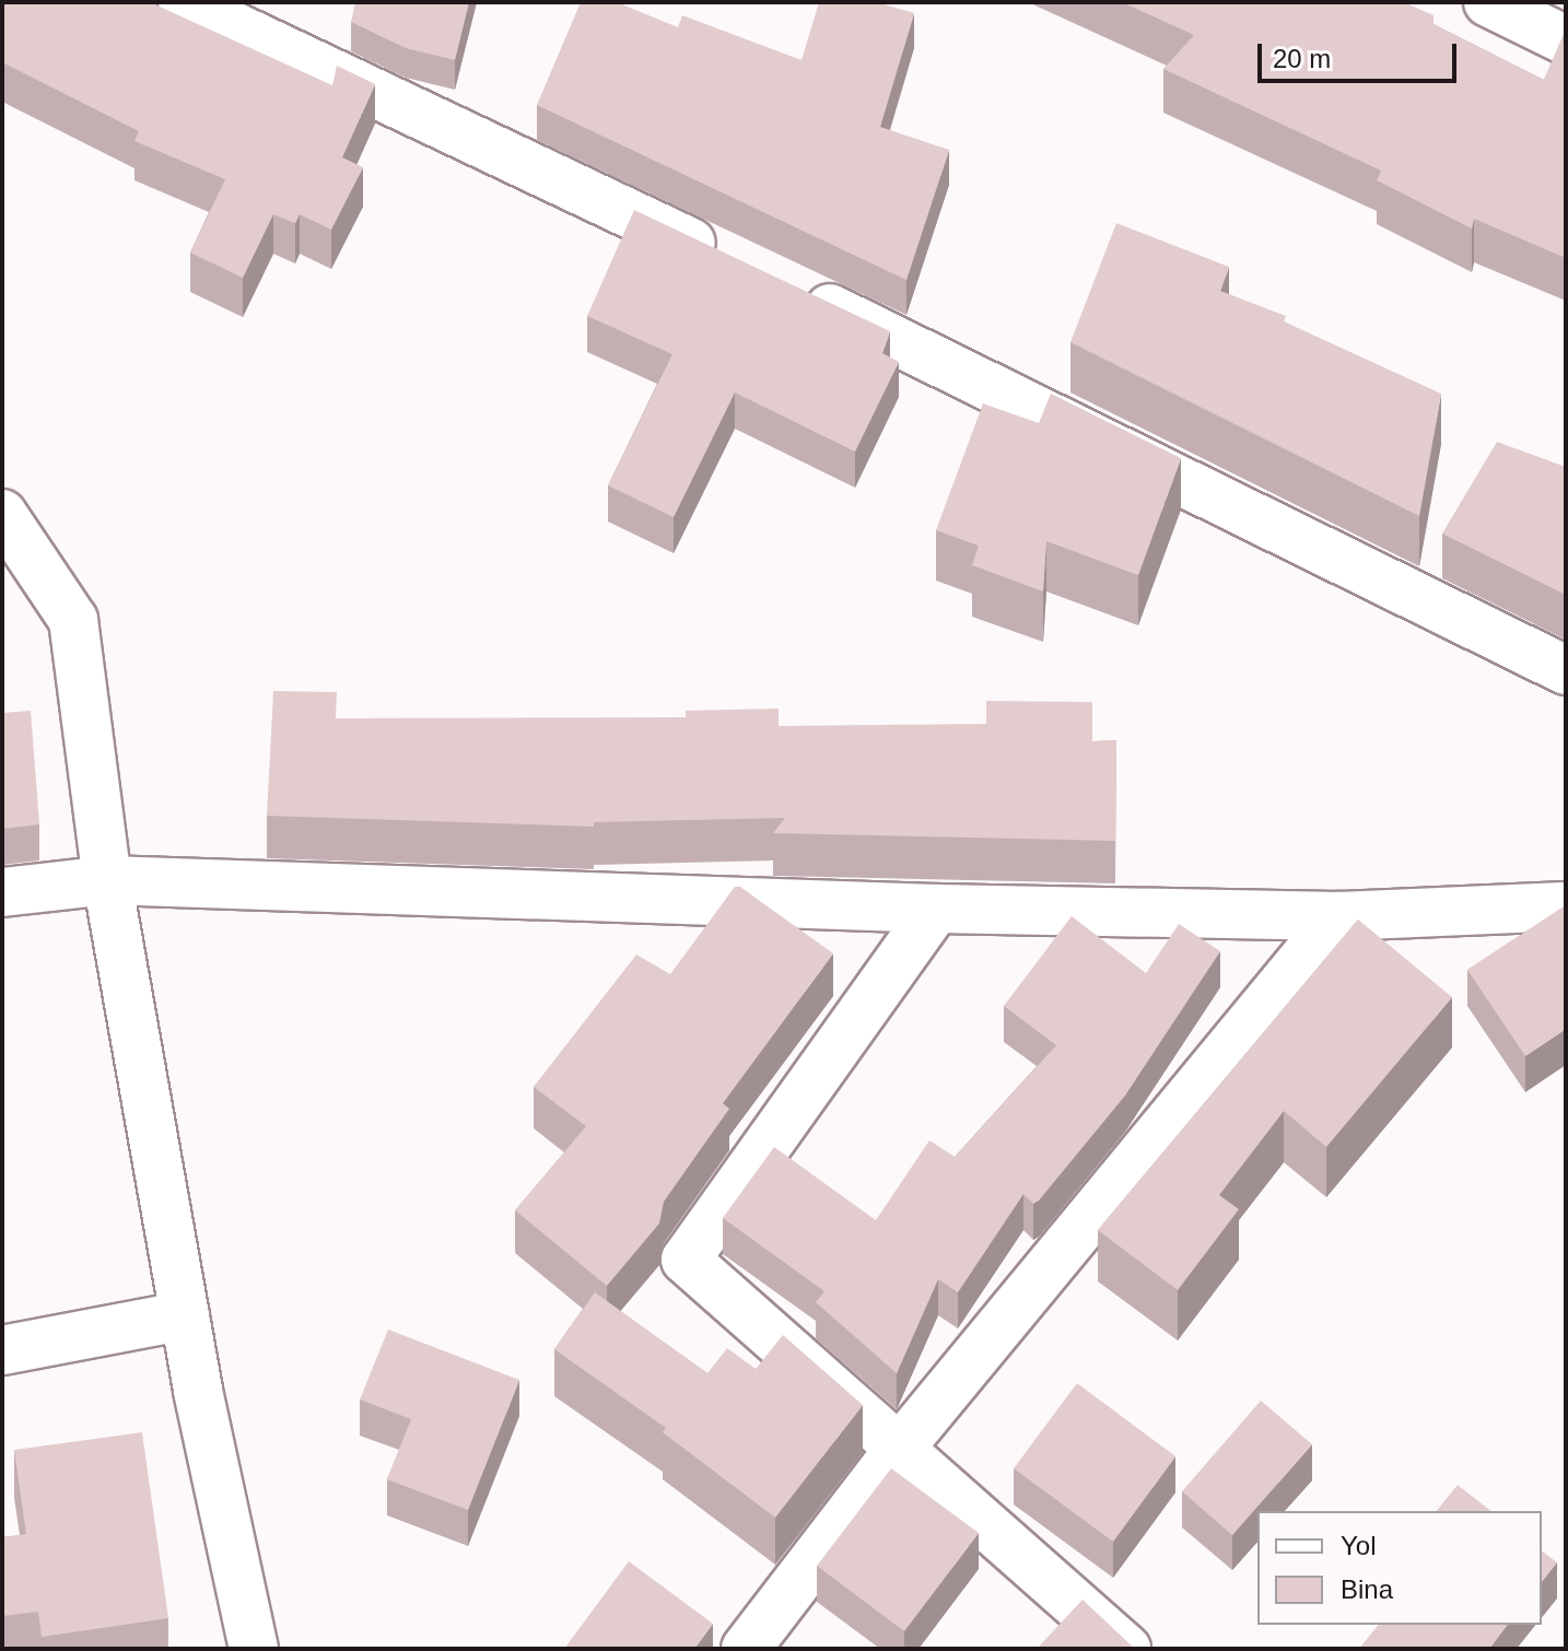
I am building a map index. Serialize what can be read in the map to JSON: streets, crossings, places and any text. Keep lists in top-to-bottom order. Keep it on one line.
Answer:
{"legend":["Yol","Bina"],"scale_bar":"20 m"}
